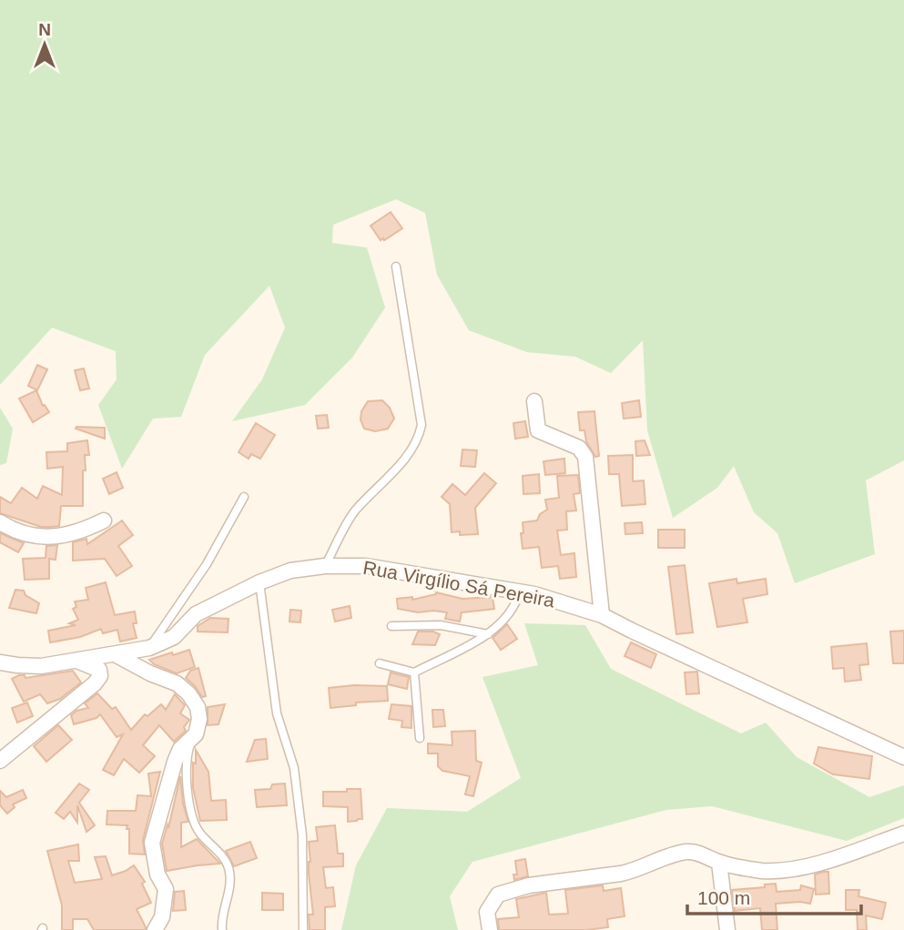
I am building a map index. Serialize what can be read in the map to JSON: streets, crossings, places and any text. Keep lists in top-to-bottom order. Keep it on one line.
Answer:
{"streets":{"street":["Rua Virgílio Sá Pereira"]},"scale_bar":"100 m","north":"top"}
